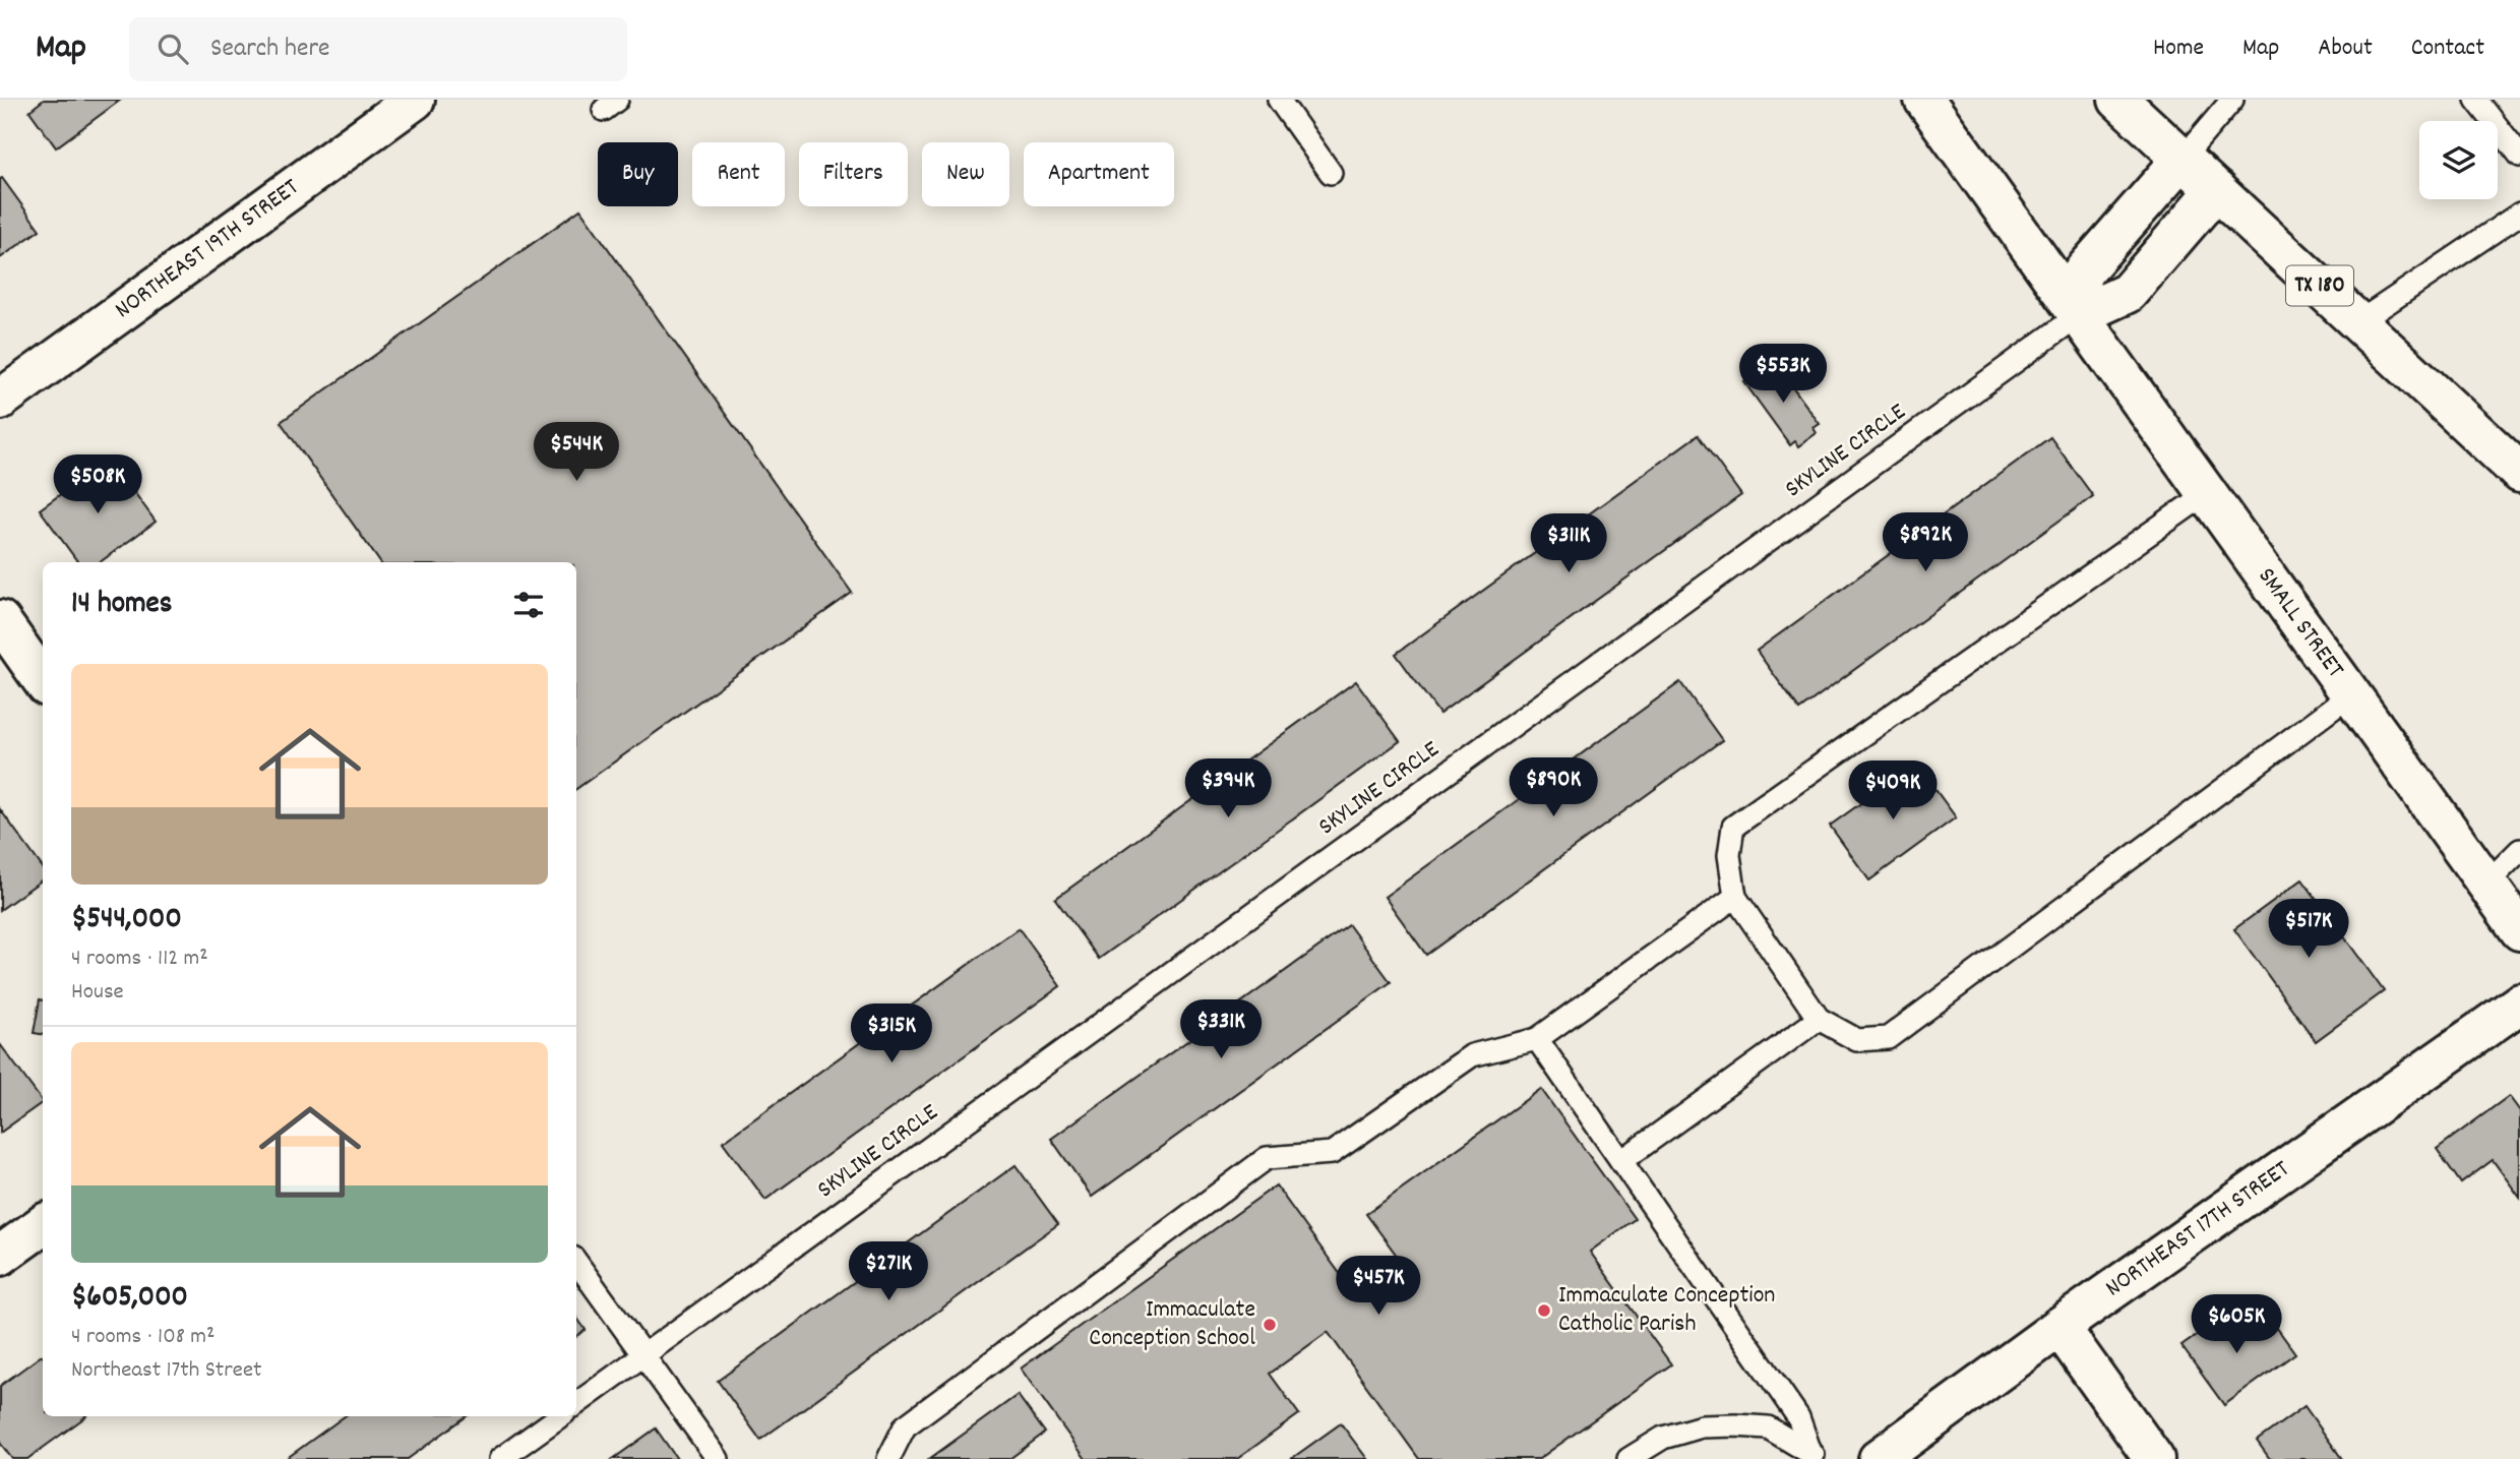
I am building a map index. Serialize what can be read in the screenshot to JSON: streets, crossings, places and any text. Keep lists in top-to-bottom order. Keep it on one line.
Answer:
{"streets":{"street":["NORTHEAST 19TH STREET","TX 180","SMALL STREET","NORTHEAST 17TH STREET"],"lane":["SKYLINE CIRCLE"]},"crossings":[["SKYLINE CIRCLE","SMALL STREET"]],"places":["Immaculate Conception Catholic Parish","Immaculate Conception School"],"page":{"header":"Map","search":"Search here","nav":["Home","Map","About","Contact"],"chip":["Buy","Rent","Filters","New","Apartment"],"price":["$553K","$544K","$508K","$892K","$311K","$890K","$394K","$409K","$517K","$331K","$315K","$271K","$457K","$605K"],"heading":"14 homes","list":[{"name":"$544,000","note":"4 rooms · 112 m² · House"},{"name":"$605,000","note":"4 rooms · 108 m² · Northeast 17th Street"}]}}
